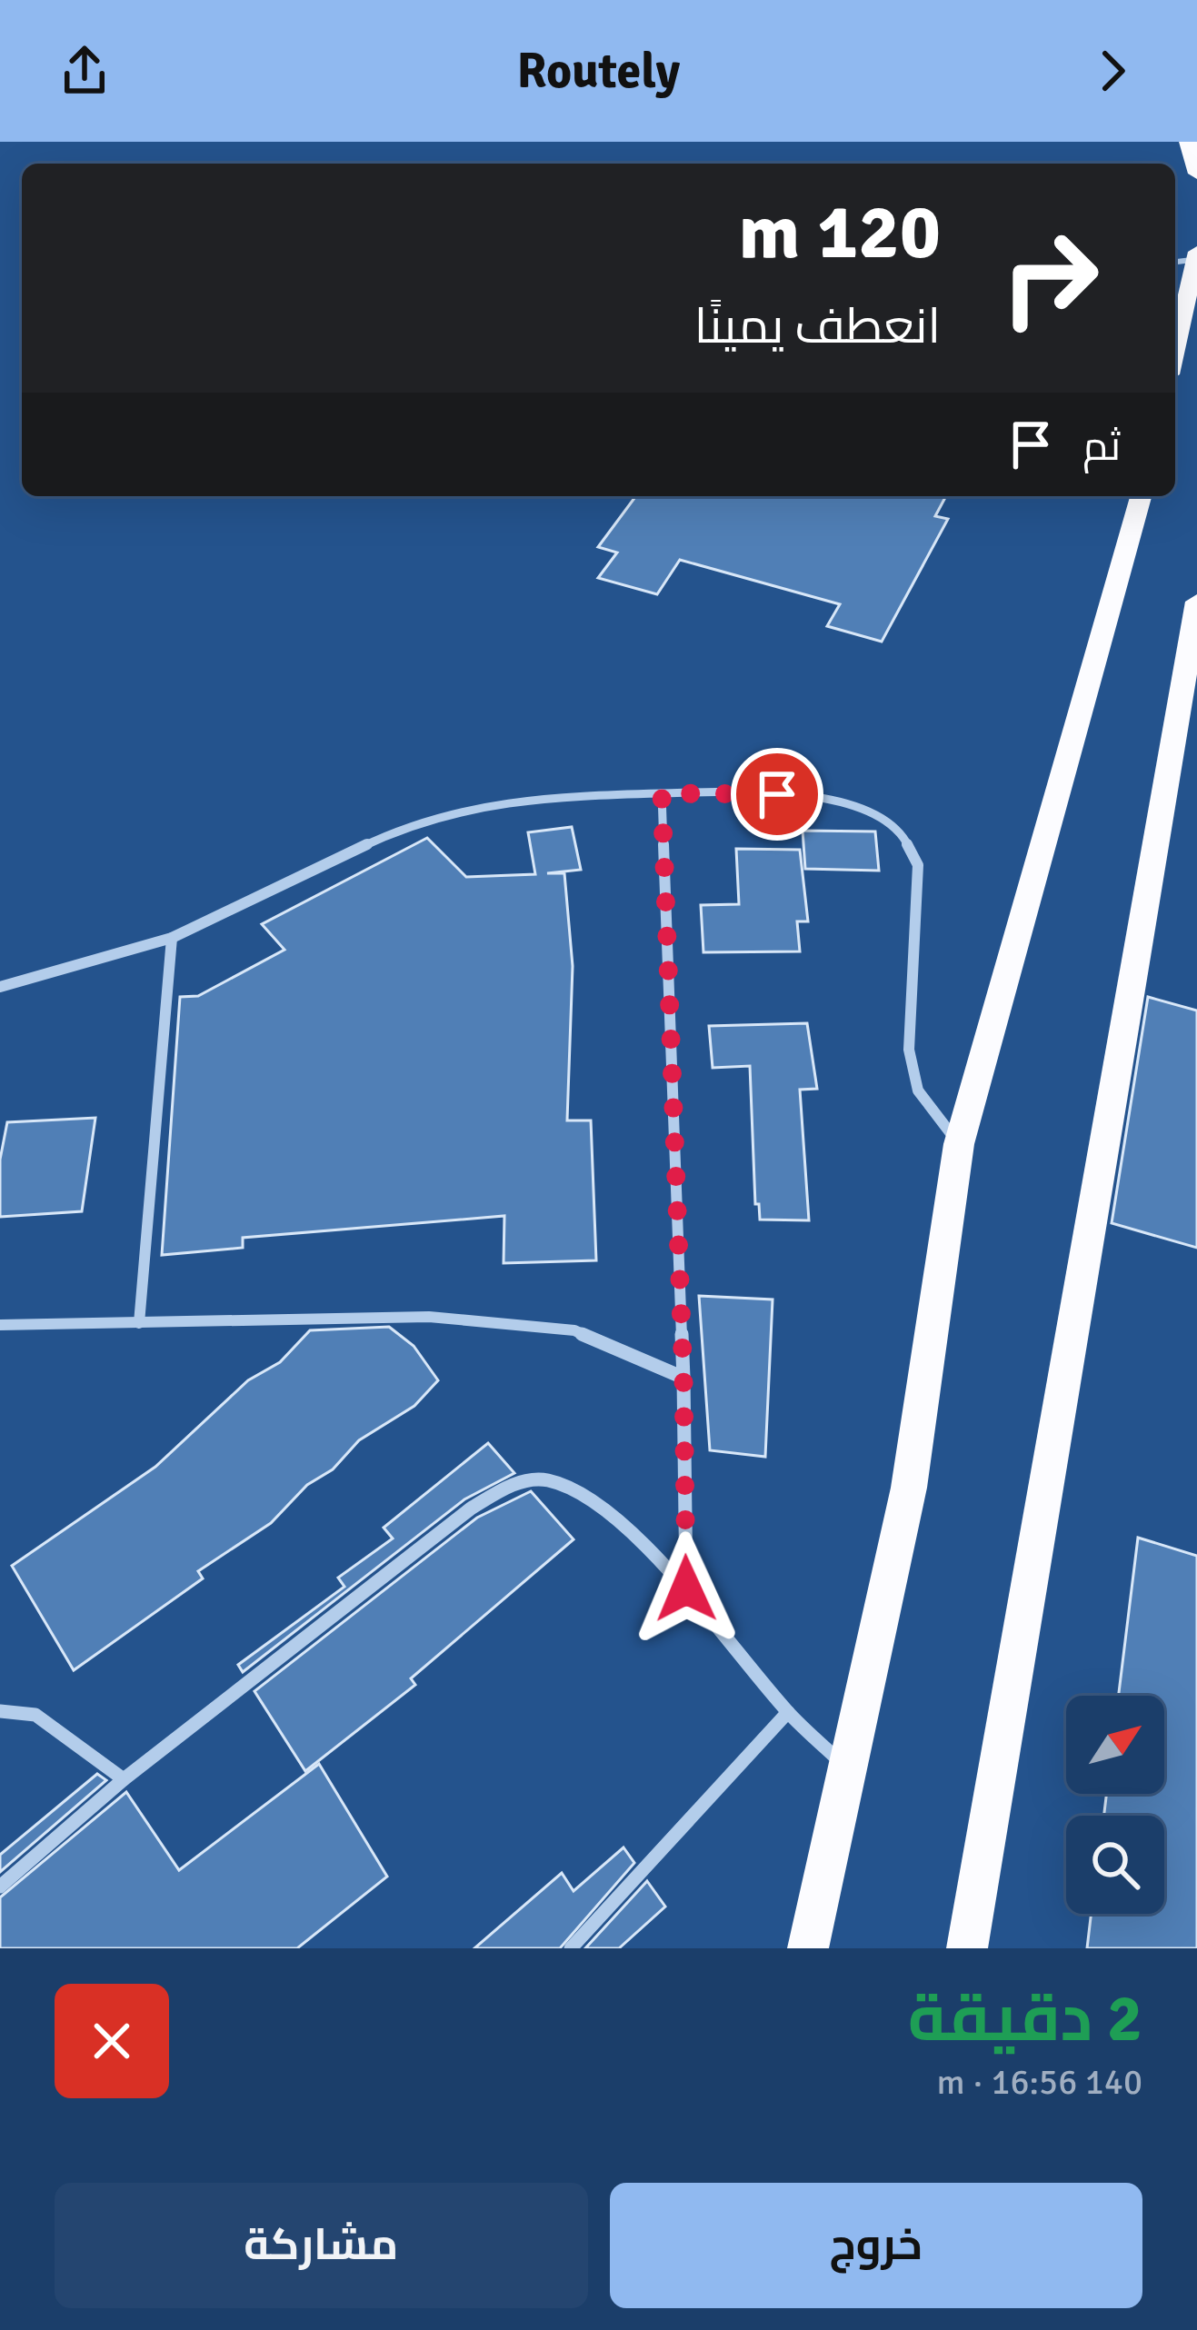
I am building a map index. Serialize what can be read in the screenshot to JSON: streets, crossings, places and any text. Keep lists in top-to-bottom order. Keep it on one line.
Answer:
{"north":"top right","page":{"header":"Routely","turn":["120 m","انعطف يمينًا"],"then":"ثم","heading":["2 دقيقة","140 m · 16:56"],"buttons":["خروج","مشاركة"]}}
